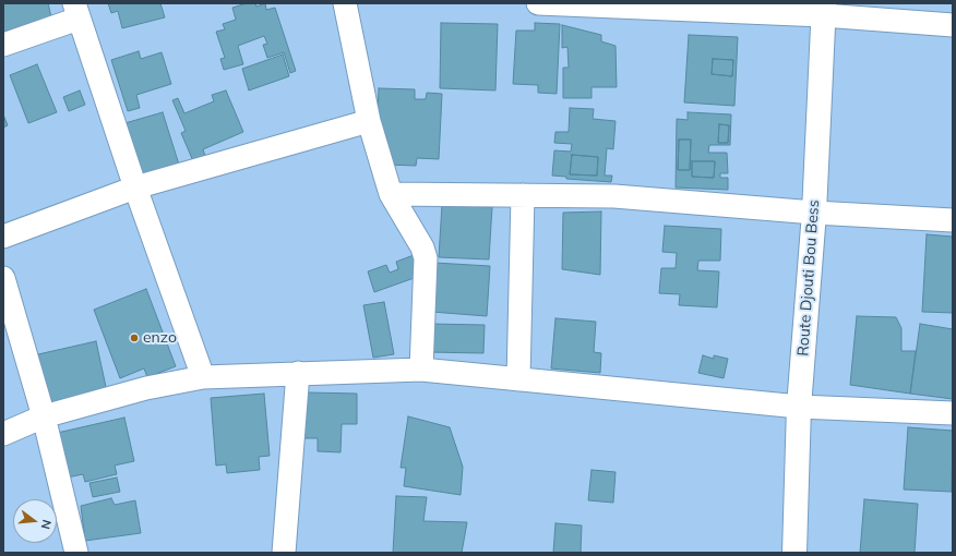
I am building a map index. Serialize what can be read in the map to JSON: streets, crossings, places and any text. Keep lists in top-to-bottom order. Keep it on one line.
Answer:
{"streets":{"main road":["Route Djouti Bou Bess"]},"places":["enzo"],"north":"right"}
